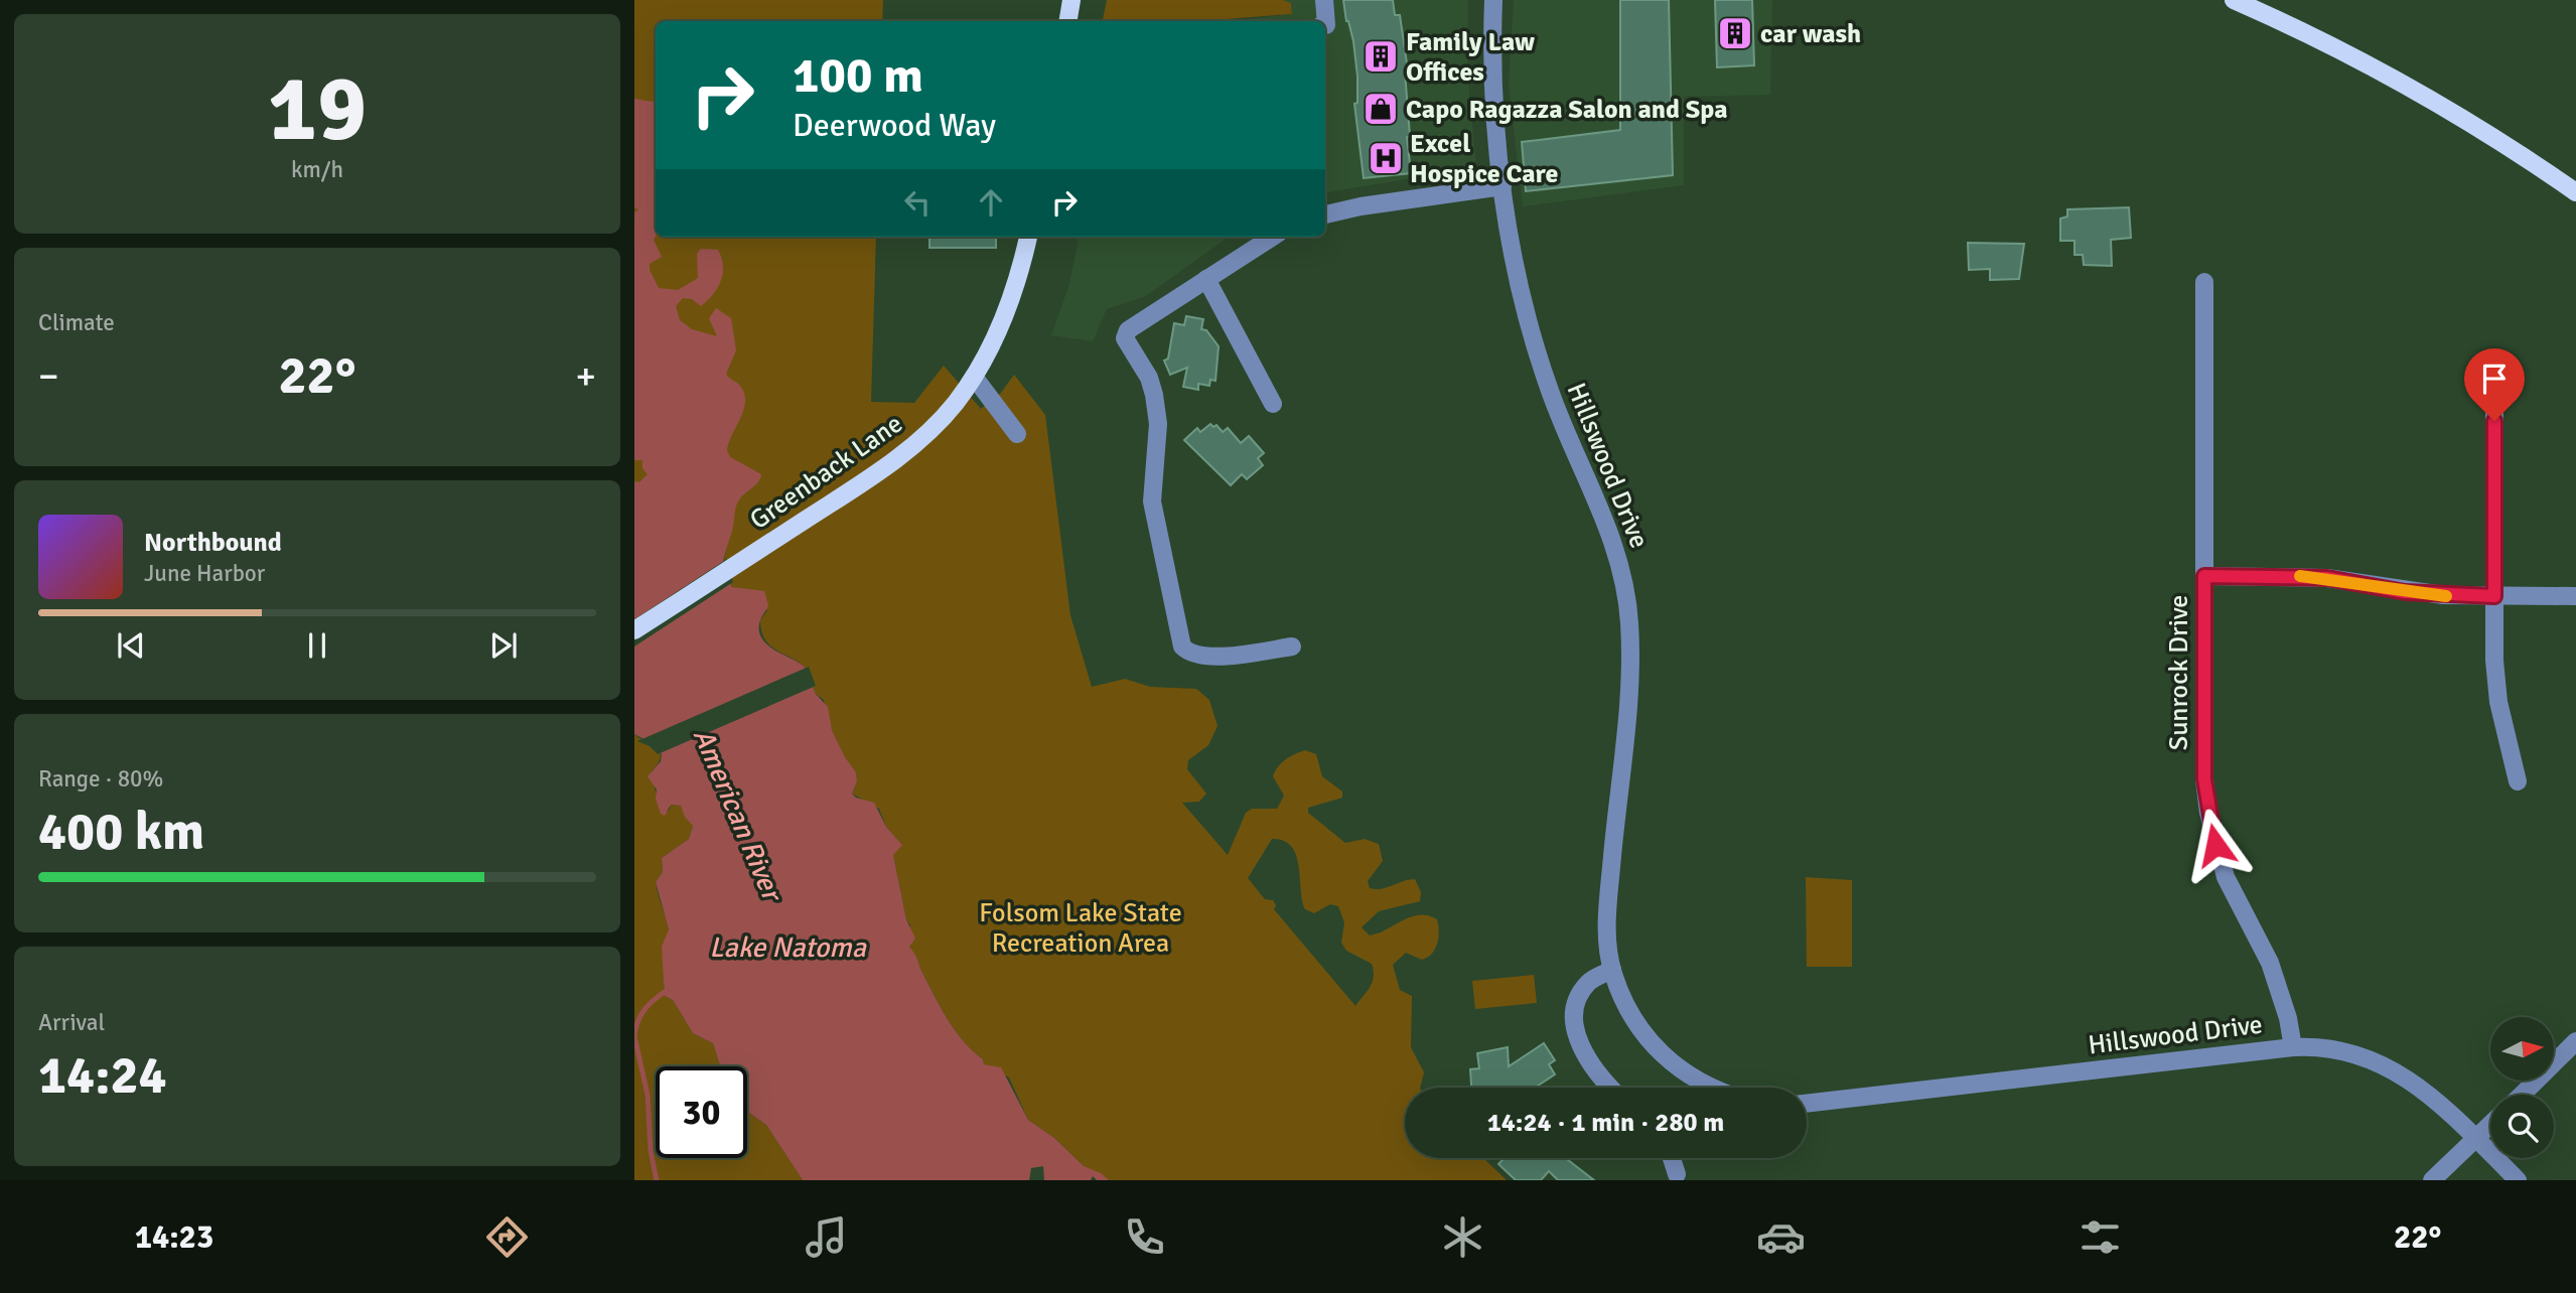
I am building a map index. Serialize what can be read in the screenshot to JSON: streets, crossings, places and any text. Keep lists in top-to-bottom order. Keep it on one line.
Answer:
{"streets":{"main road":["Greenback Lane"],"street":["Hillswood Drive","Sunrock Drive"]},"crossings":[["Hillswood Drive","Sunrock Drive"]],"water":["American River","Lake Natoma"],"parks":["Folsom Lake State Recreation Area"],"places":{"building":["car wash","Family Law Offices"],"shop":["Capo Ragazza Salon and Spa"],"hospital":["Excel Hospice Care"]},"north":"right","page":{"tile":[["19","km/h"],"Climate",["Range · 80%","400 km"],["Arrival","14:24"]],"turn":["100 m","Deerwood Way"],"heat":["−","22°","+"],"song":["Northbound","June Harbor"],"limit":"30","trip":"14:24 · 1 min · 280 m","tabs":["14:23","22°"]}}
